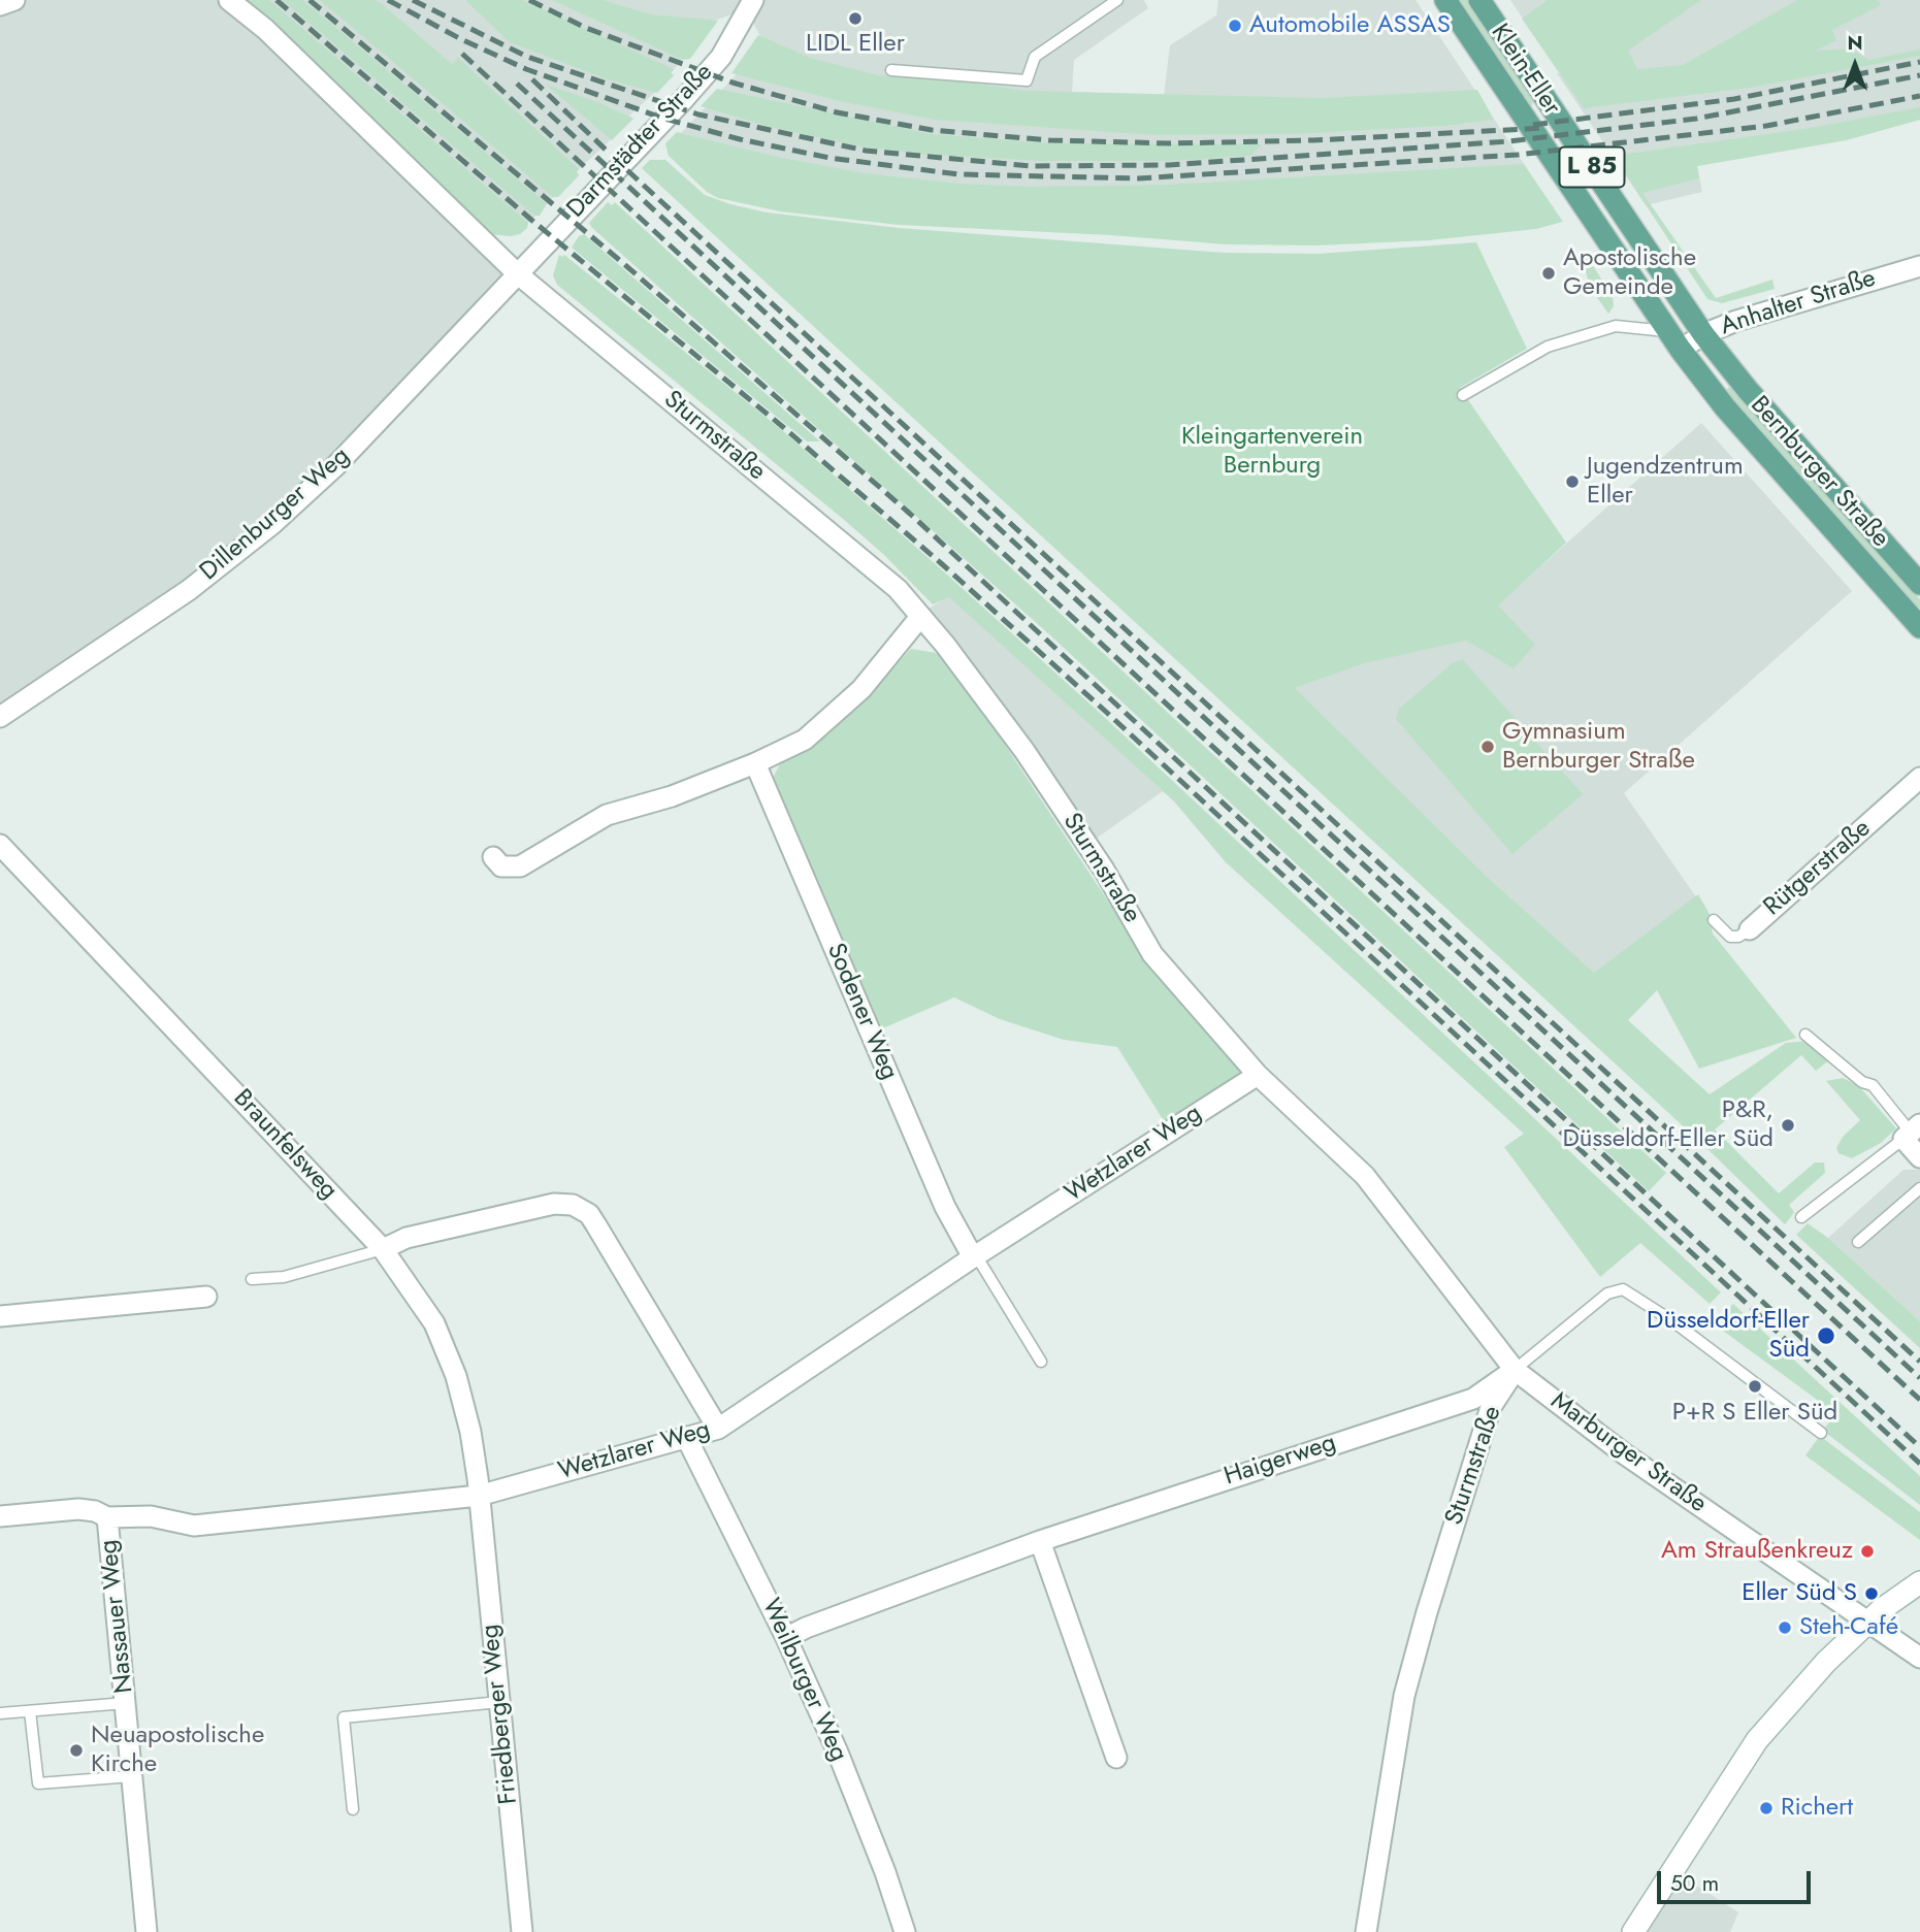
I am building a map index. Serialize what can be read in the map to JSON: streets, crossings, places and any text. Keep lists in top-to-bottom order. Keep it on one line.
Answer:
{"streets":{"main road":["Klein-Eller","L 85","Bernburger Straße"],"street":["Darmstädter Straße","Anhalter Straße","Sturmstraße","Dillenburger Weg","Rütgerstraße","Sodener Weg","Braunfelsweg","Wetzlarer Weg","Marburger Straße","Haigerweg","Nassauer Weg","Weilburger Weg","Friedberger Weg"]},"crossings":[["Klein-Eller","Anhalter Straße"],["Klein-Eller","Bernburger Straße"],["Darmstädter Straße","Sturmstraße"],["Darmstädter Straße","Dillenburger Weg"],["Anhalter Straße","Bernburger Straße"],["Sturmstraße","Dillenburger Weg"],["Sturmstraße","Wetzlarer Weg"],["Sturmstraße","Marburger Straße"],["Sturmstraße","Haigerweg"],["Sodener Weg","Wetzlarer Weg"],["Braunfelsweg","Wetzlarer Weg"],["Braunfelsweg","Friedberger Weg"],["Wetzlarer Weg","Nassauer Weg"],["Wetzlarer Weg","Weilburger Weg"],["Wetzlarer Weg","Friedberger Weg"],["Marburger Straße","Haigerweg"],["Haigerweg","Weilburger Weg"]],"parks":["Kleingartenverein Bernburg"],"places":["LIDL Eller","Automobile ASSAS","Apostolische Gemeinde","Jugendzentrum Eller","Gymnasium Bernburger Straße","P&R, Düsseldorf-Eller Süd","Düsseldorf-Eller Süd","P+R S Eller Süd","Am Straußenkreuz","Eller Süd S","Steh-Café","Neuapostolische Kirche","Richert"],"scale_bar":"50 m","north":"top"}
